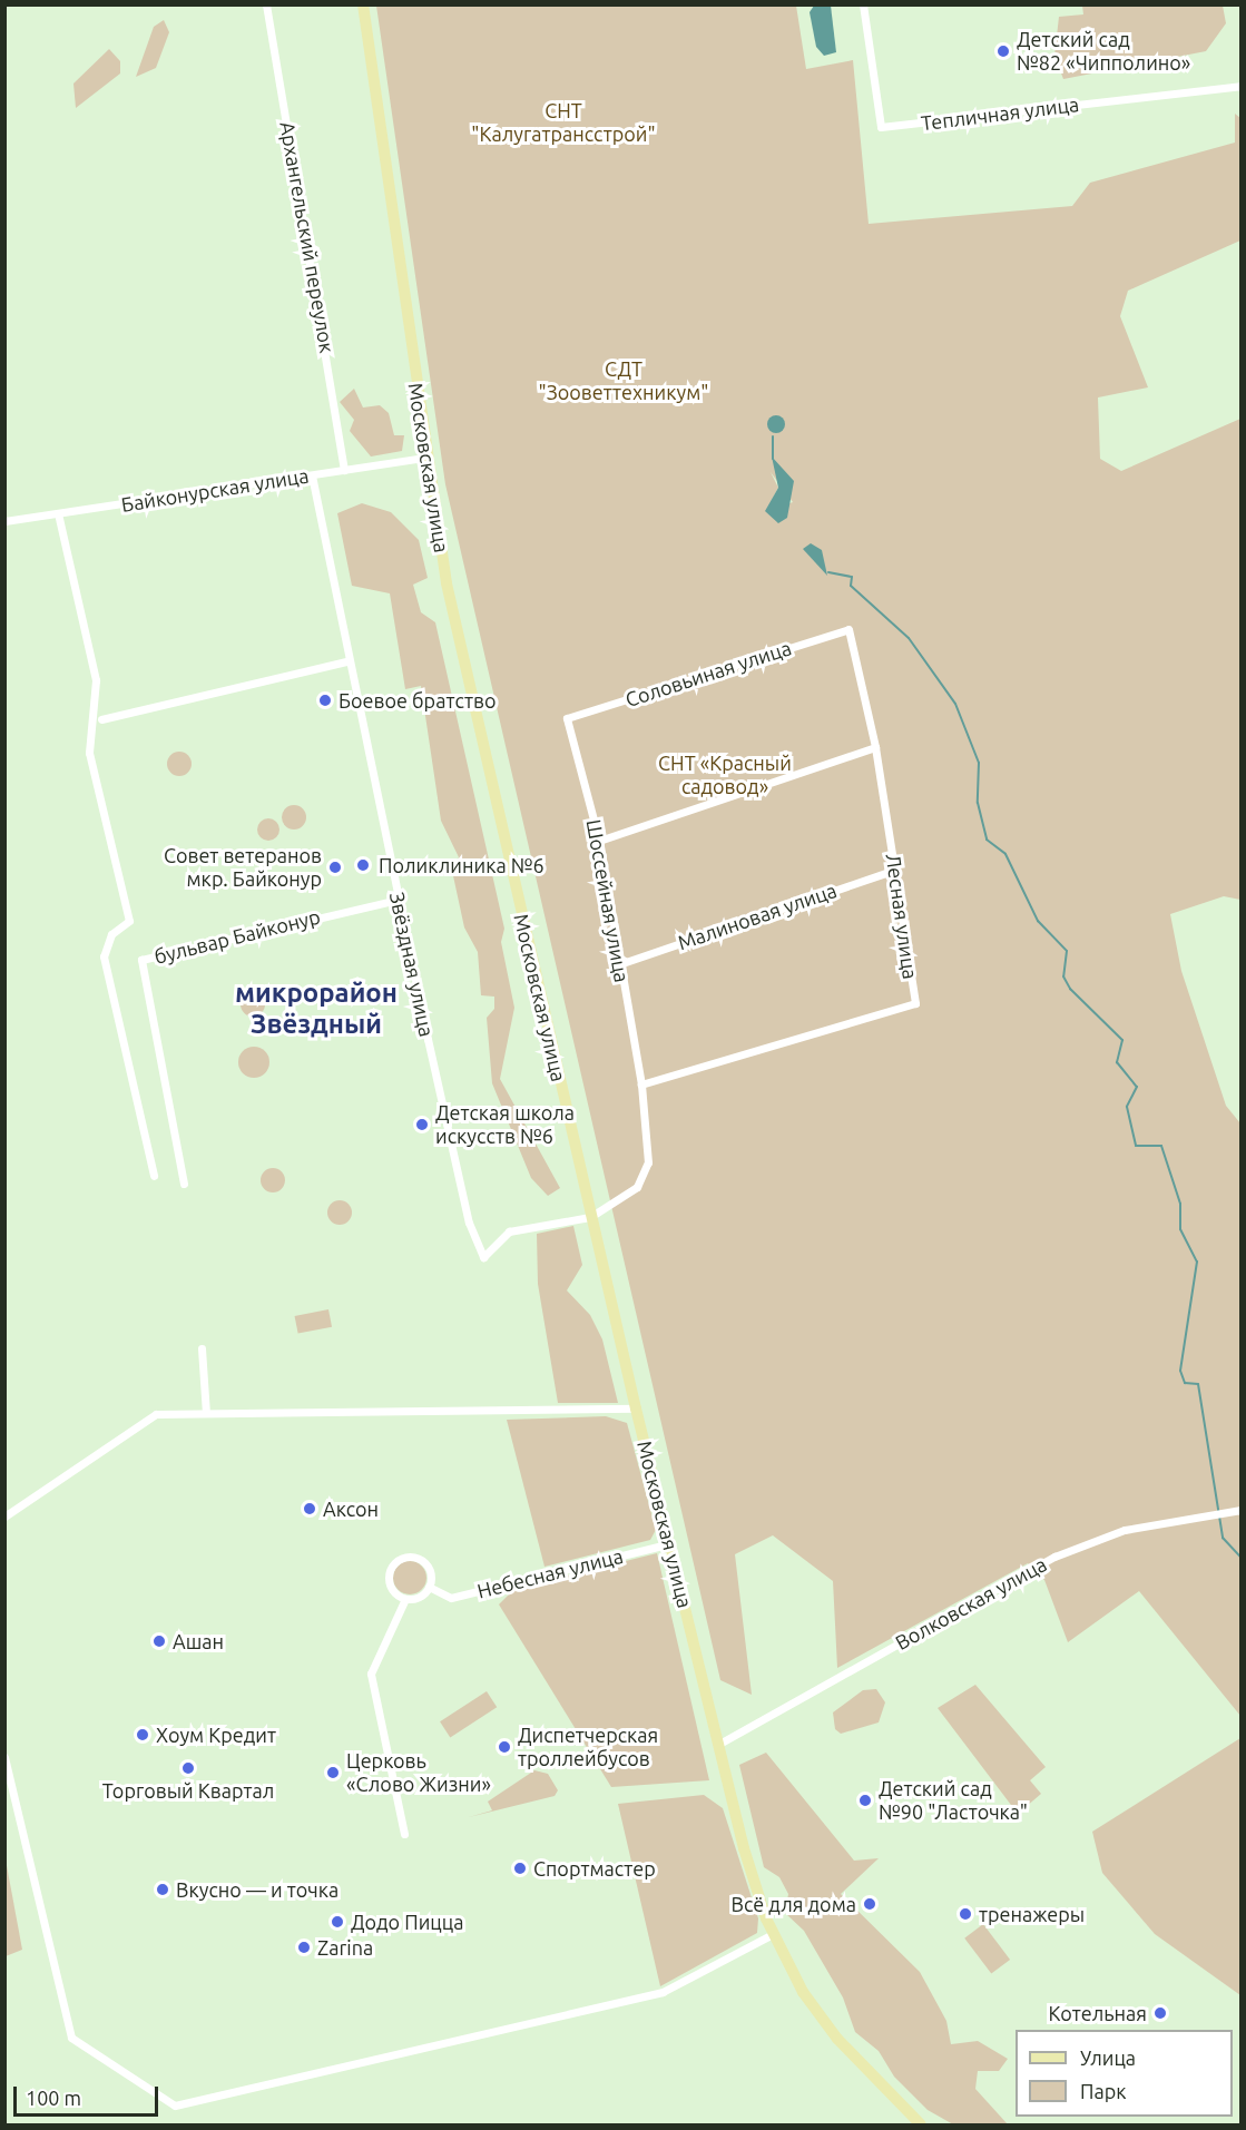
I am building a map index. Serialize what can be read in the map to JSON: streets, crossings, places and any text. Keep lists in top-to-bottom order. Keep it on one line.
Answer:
{"streets":{"main road":["Московская улица"],"street":["Тепличная улица","Архангельский переулок","Байконурская улица","Соловьиная улица","Шоссейная улица","Малиновая улица","Лесная улица","бульвар Байконур","Звёздная улица","Небесная улица","Волковская улица"]},"crossings":[["Архангельский переулок","Байконурская улица"],["Московская улица","Байконурская улица"],["Московская улица","Шоссейная улица"],["Московская улица","Звёздная улица"],["Московская улица","Небесная улица"],["Московская улица","Волковская улица"],["Байконурская улица","Звёздная улица"],["Соловьиная улица","Шоссейная улица"],["Соловьиная улица","Лесная улица"],["Шоссейная улица","Малиновая улица"],["Шоссейная улица","Лесная улица"],["Шоссейная улица","Звёздная улица"],["Малиновая улица","Лесная улица"],["бульвар Байконур","Звёздная улица"]],"districts":["микрорайон Звёздный"],"parks":["СНТ \"Калугатрансстрой\"","СДТ \"Зооветтехникум\"","СНТ «Красный садовод»"],"places":["Детский сад №82 «Чипполино»","Боевое братство","Поликлиника №6","Совет ветеранов мкр. Байконур","Детская школа искусств №6","Аксон","Ашан","Хоум Кредит","Диспетчерская троллейбусов","Торговый Квартал","Церковь «Слово Жизни»","Детский сад №90 \"Ласточка\"","Спортмастер","Вкусно — и точка","Всё для дома","тренажеры","Додо Пицца","Zarina","Котельная"],"legend":["Улица","Парк"],"scale_bar":"100 m"}
